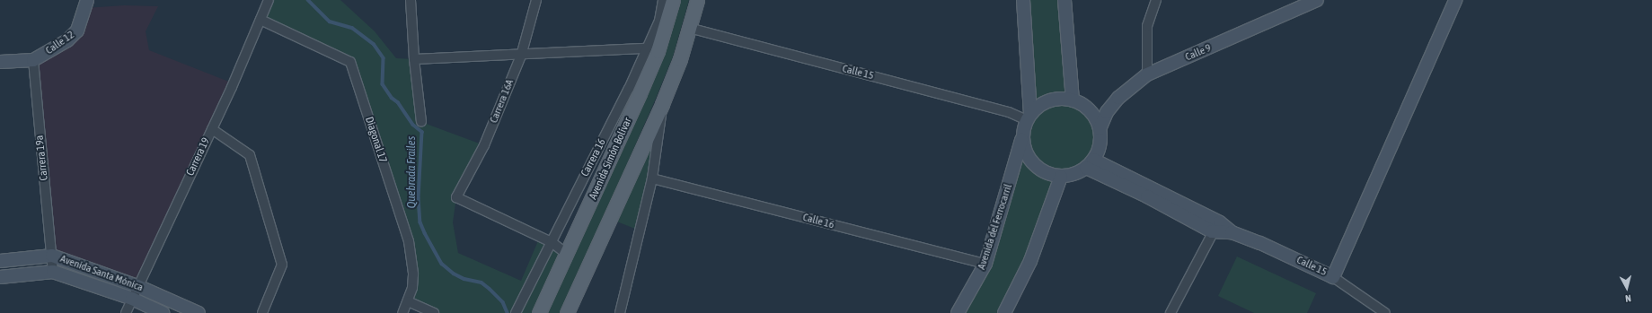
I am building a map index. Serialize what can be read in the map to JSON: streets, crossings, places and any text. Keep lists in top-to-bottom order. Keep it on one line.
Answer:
{"streets":{"main road":["Calle 12","Calle 9","Calle 15","Avenida Simón Bolívar","Avenida del Ferrocarril","Avenida Santa Mónica"],"street":["Carrera 16A","Diagonal 17","Carrera 19","Carrera 19a","Carrera 16","Calle 16"]},"crossings":[["Calle 12","Carrera 19a"],["Calle 9","Calle 15"],["Calle 9","Avenida del Ferrocarril"],["Calle 15","Avenida del Ferrocarril"],["Carrera 16A","Carrera 16"],["Diagonal 17","Carrera 19"],["Carrera 19","Avenida Santa Mónica"],["Carrera 19a","Avenida Santa Mónica"],["Calle 16","Avenida del Ferrocarril"]],"water":["Quebrada Frailes"],"north":"bottom"}
